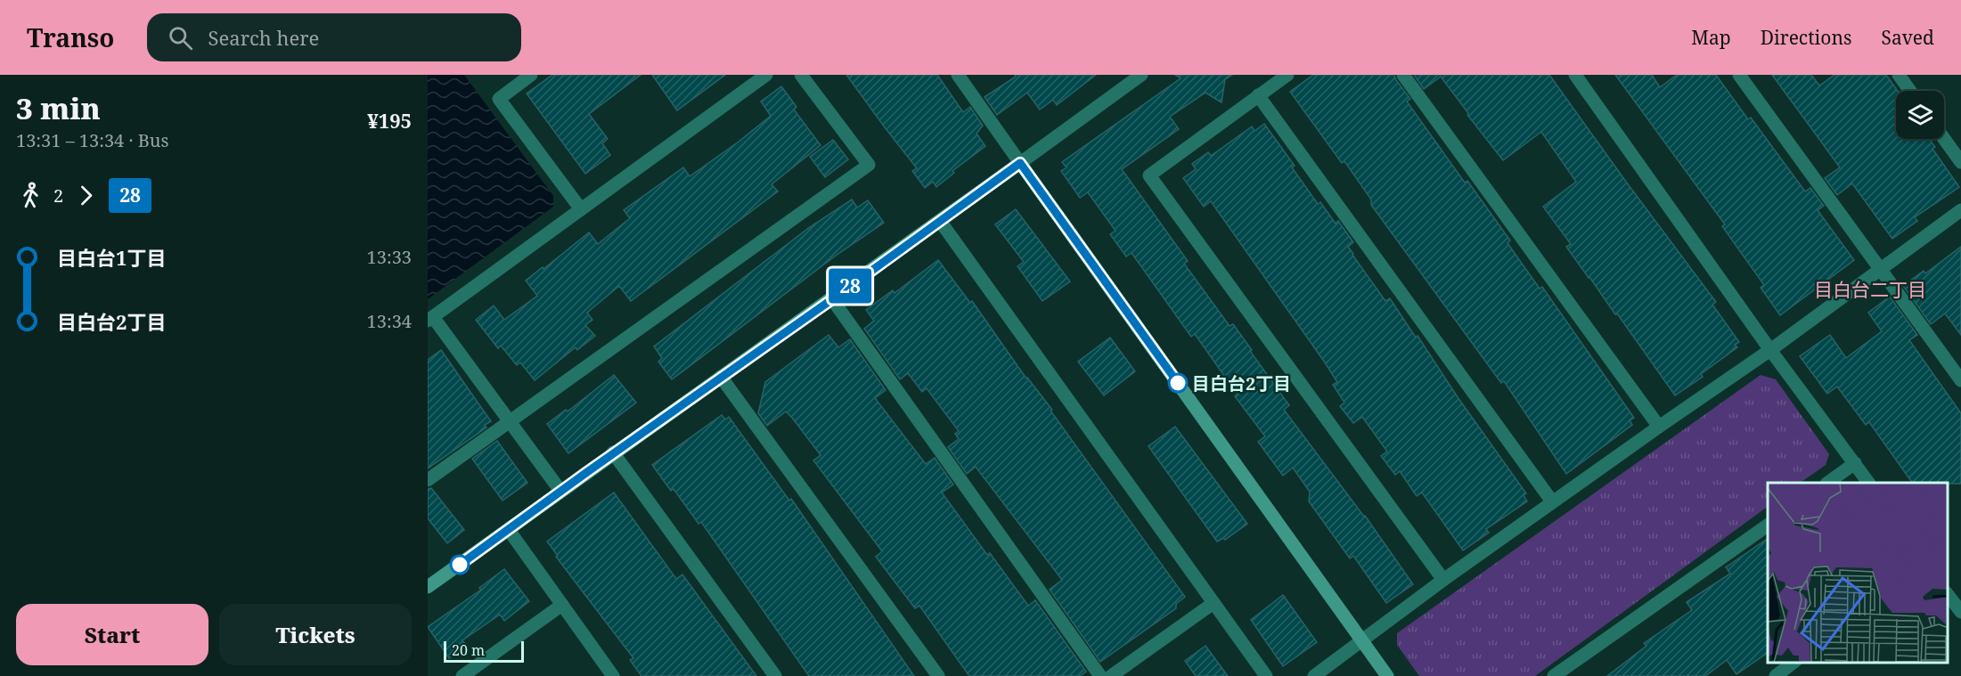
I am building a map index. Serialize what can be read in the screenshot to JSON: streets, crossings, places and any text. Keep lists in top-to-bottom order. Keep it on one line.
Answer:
{"districts":["目白台二丁目"],"places":["目白台2丁目"],"lines":["bus line 28"],"scale_bar":"20 m","page":{"header":"Transo","search":"Search here","nav":["Map","Directions","Saved"],"heading":["3 min","13:31 – 13:34 · Bus","¥195"],"on_map":"28","legs":["2","28"],"list":[{"name":"目白台1丁目","value":"13:33"},{"name":"目白台2丁目","value":"13:34"}],"buttons":["Start","Tickets"],"scale":"20 m"}}
